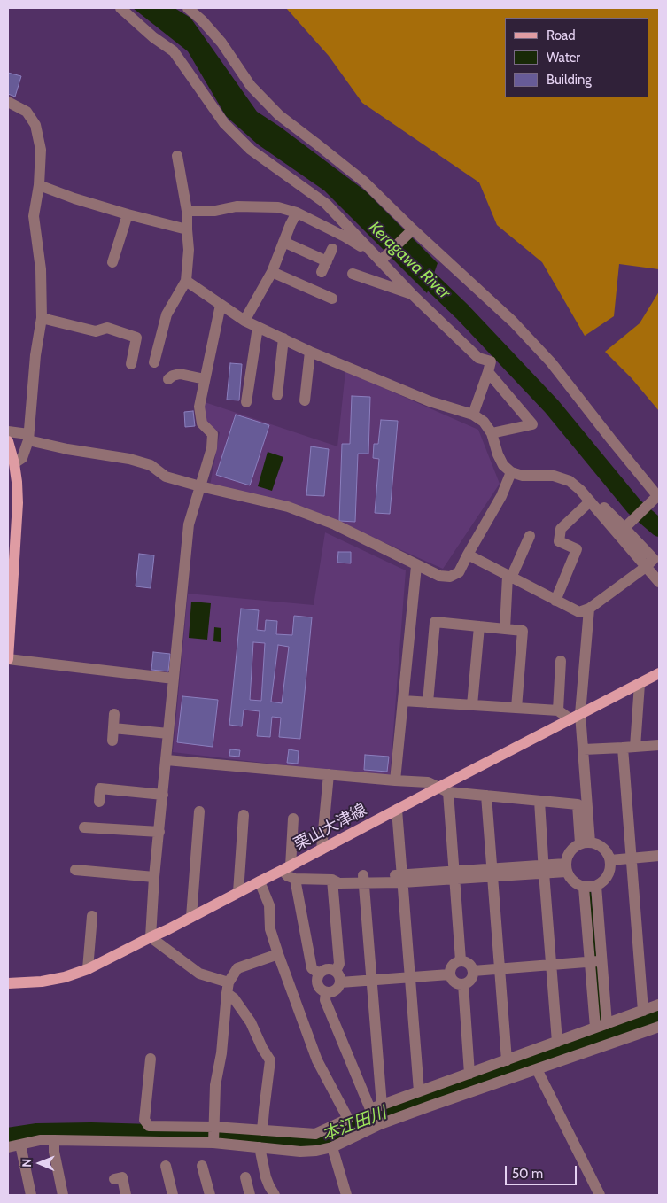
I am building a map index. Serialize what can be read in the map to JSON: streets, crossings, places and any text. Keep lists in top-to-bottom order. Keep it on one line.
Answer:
{"streets":{"main road":["栗山大津線"]},"water":["Keragawa River","本江田川"],"legend":["Road","Water","Building"],"scale_bar":"50 m","north":"left"}
